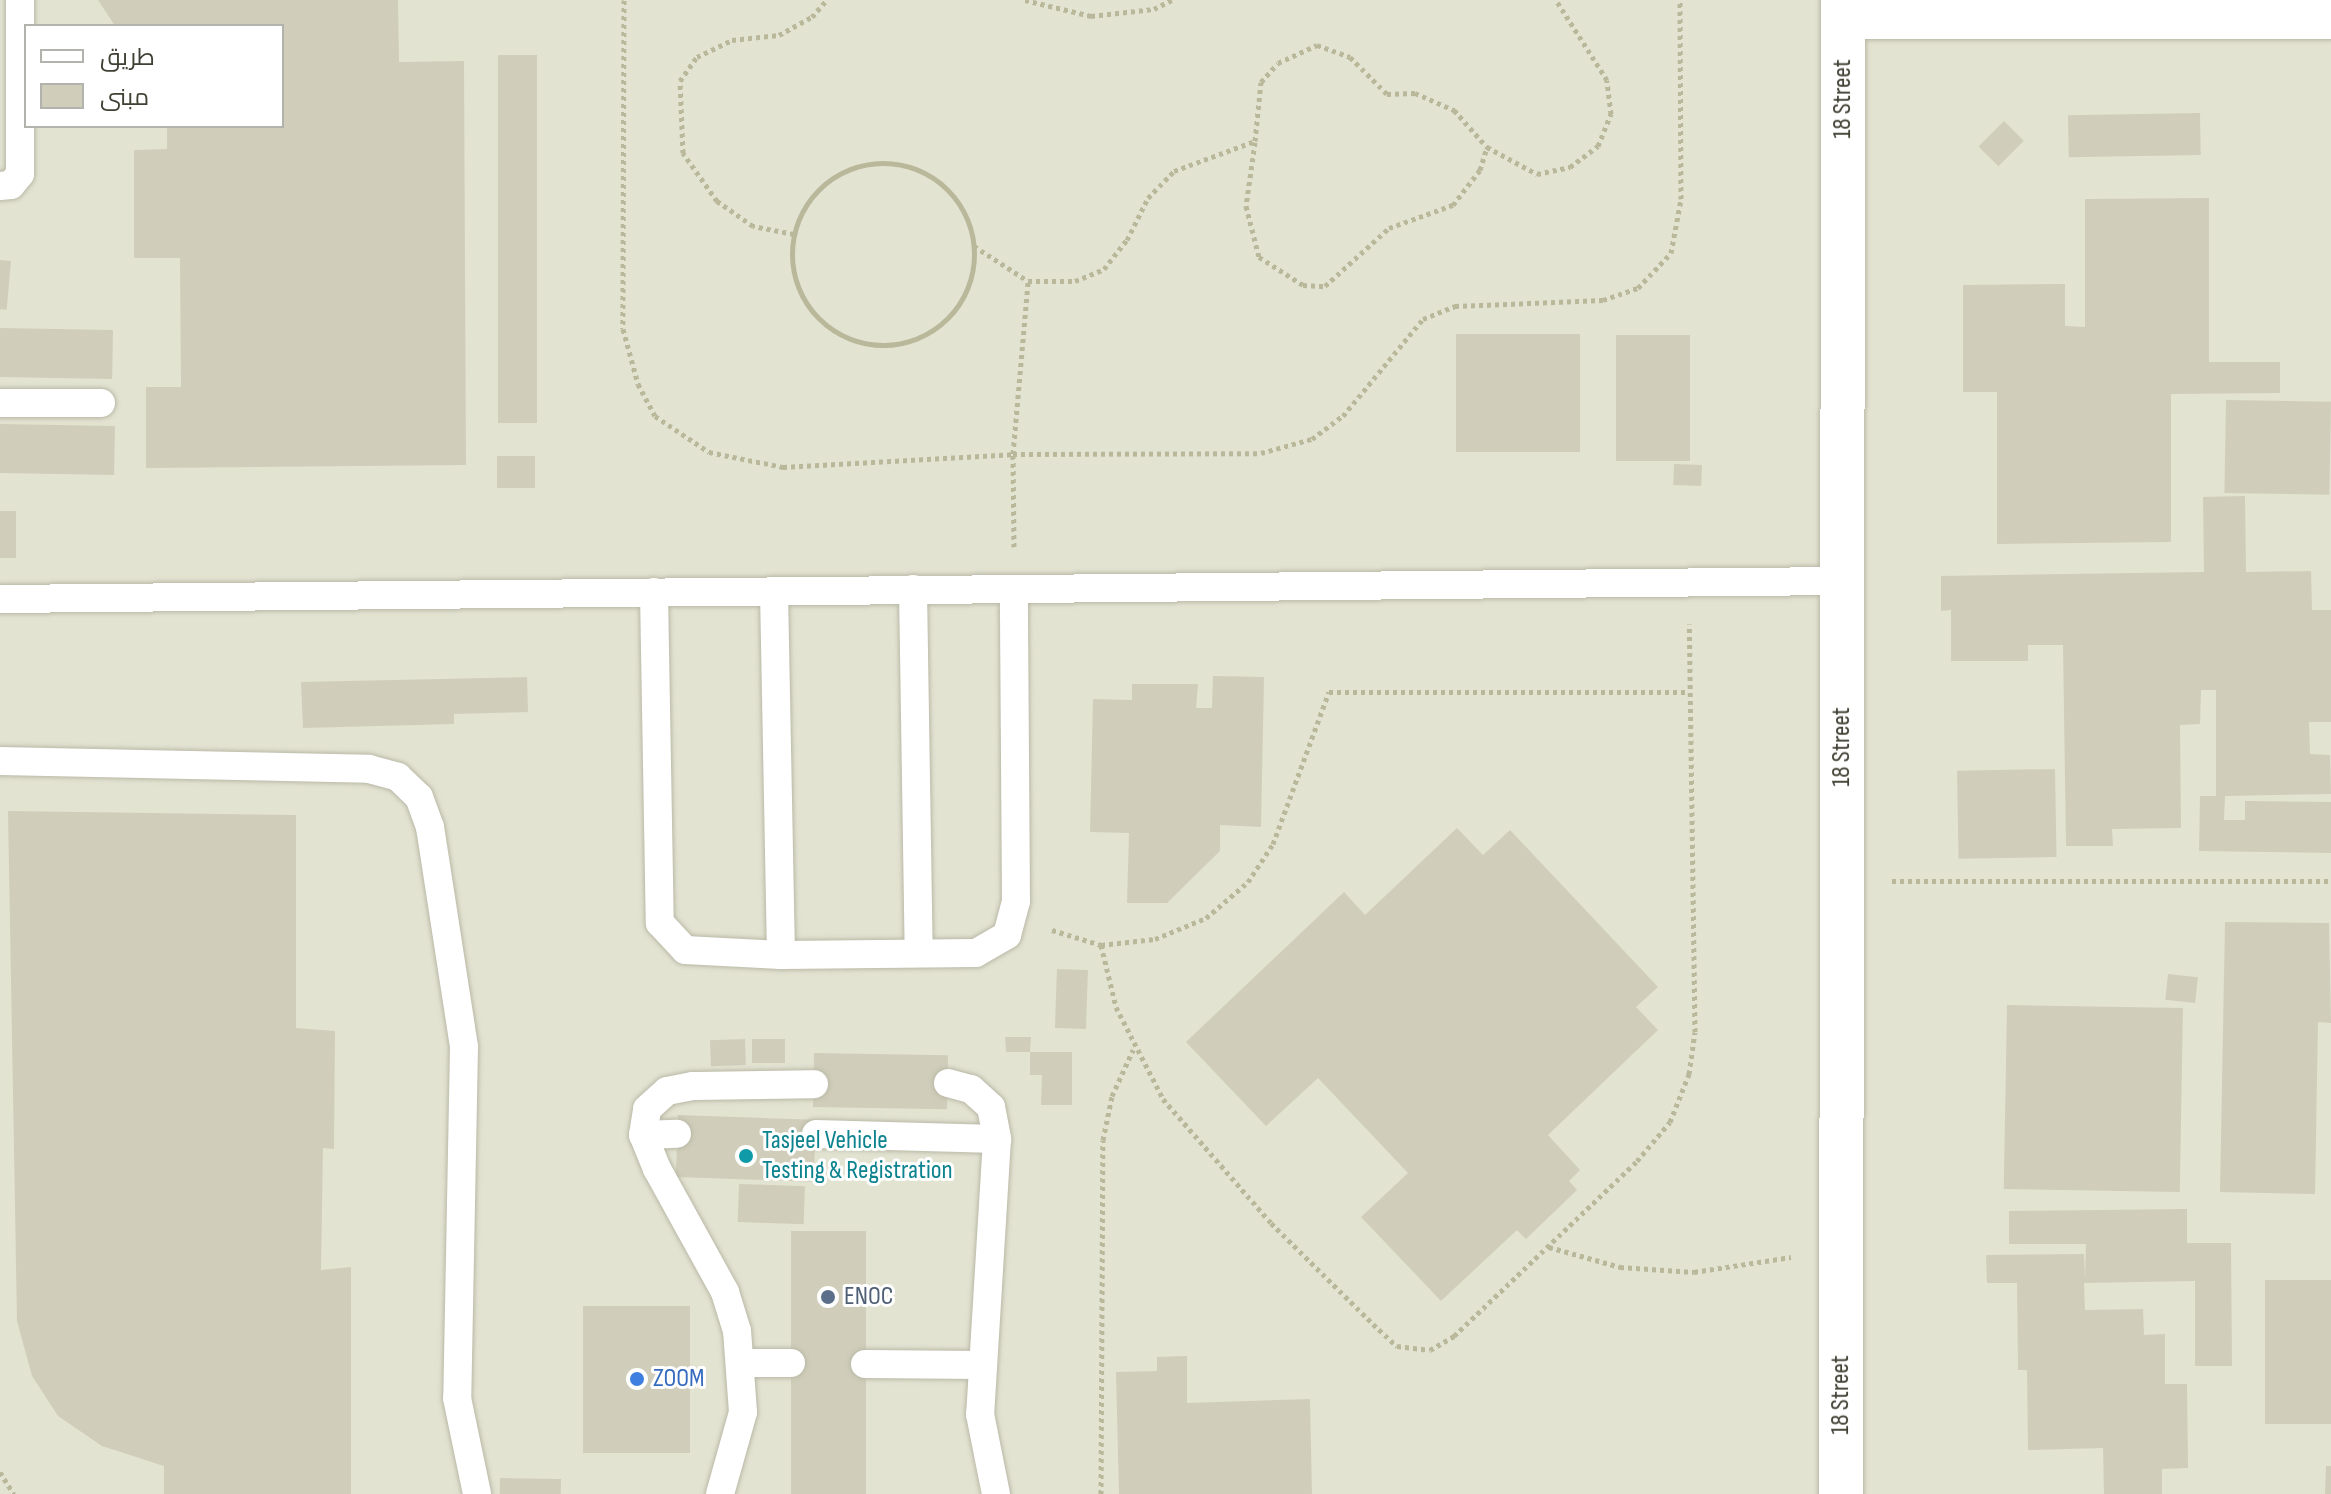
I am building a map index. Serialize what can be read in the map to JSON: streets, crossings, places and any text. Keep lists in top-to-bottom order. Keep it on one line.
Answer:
{"streets":{"street":["18 Street"]},"places":["Tasjeel Vehicle Testing & Registration","ENOC","ZOOM"],"legend":["طريق","مبنى"]}
